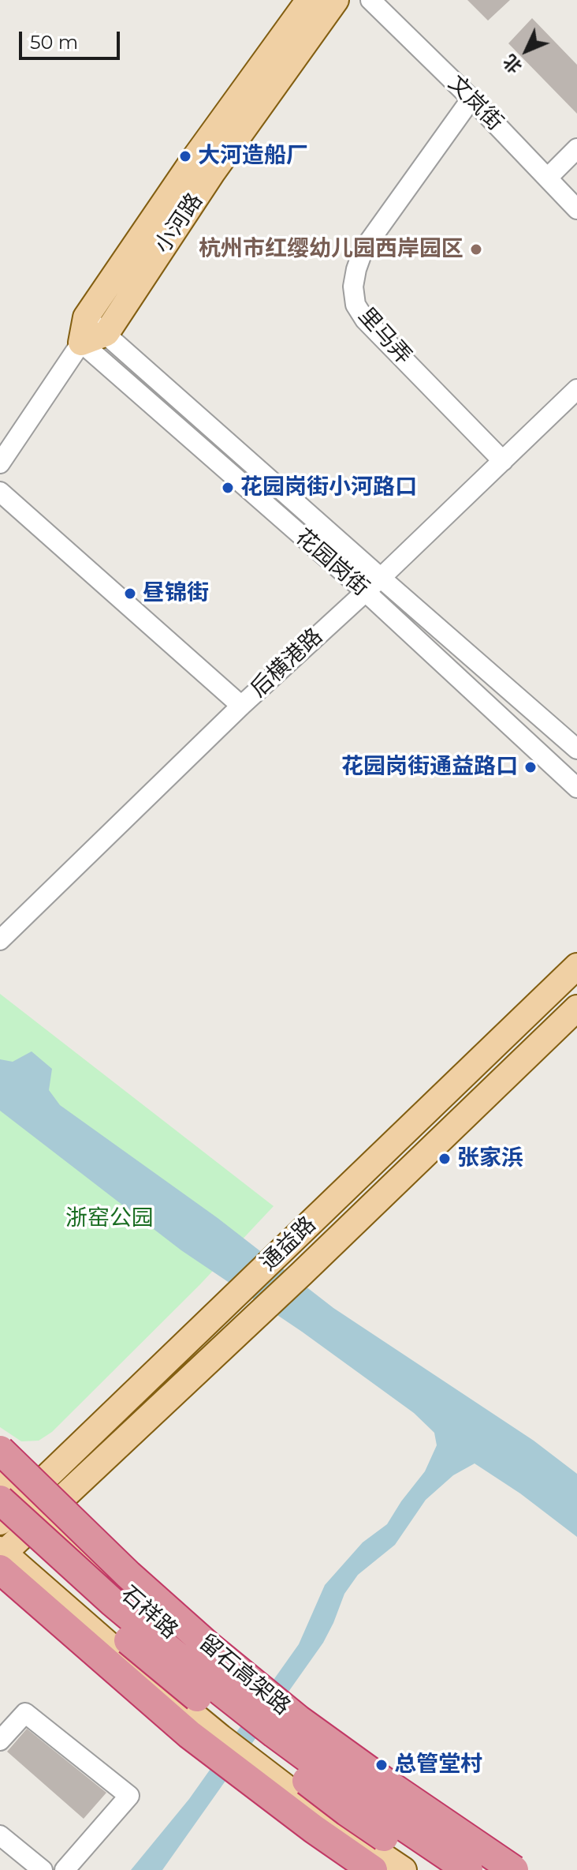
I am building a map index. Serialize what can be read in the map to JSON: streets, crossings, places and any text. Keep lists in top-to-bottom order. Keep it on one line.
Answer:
{"streets":{"highway":["留石高架路"],"main road":["小河路","通益路","石祥路"],"street":["文岚街","里马弄","花园岗街","后横港路"]},"crossings":[["文岚街","里马弄"],["小河路","花园岗街"],["里马弄","后横港路"],["花园岗街","后横港路"],["通益路","石祥路"],["通益路","留石高架路"],["石祥路","留石高架路"]],"parks":["浙窑公园"],"places":["大河造船厂","杭州市红缨幼儿园西岸园区","花园岗街小河路口","昼锦街","花园岗街通益路口","张家浜","总管堂村"],"scale_bar":"50 m","north":"bottom left"}
